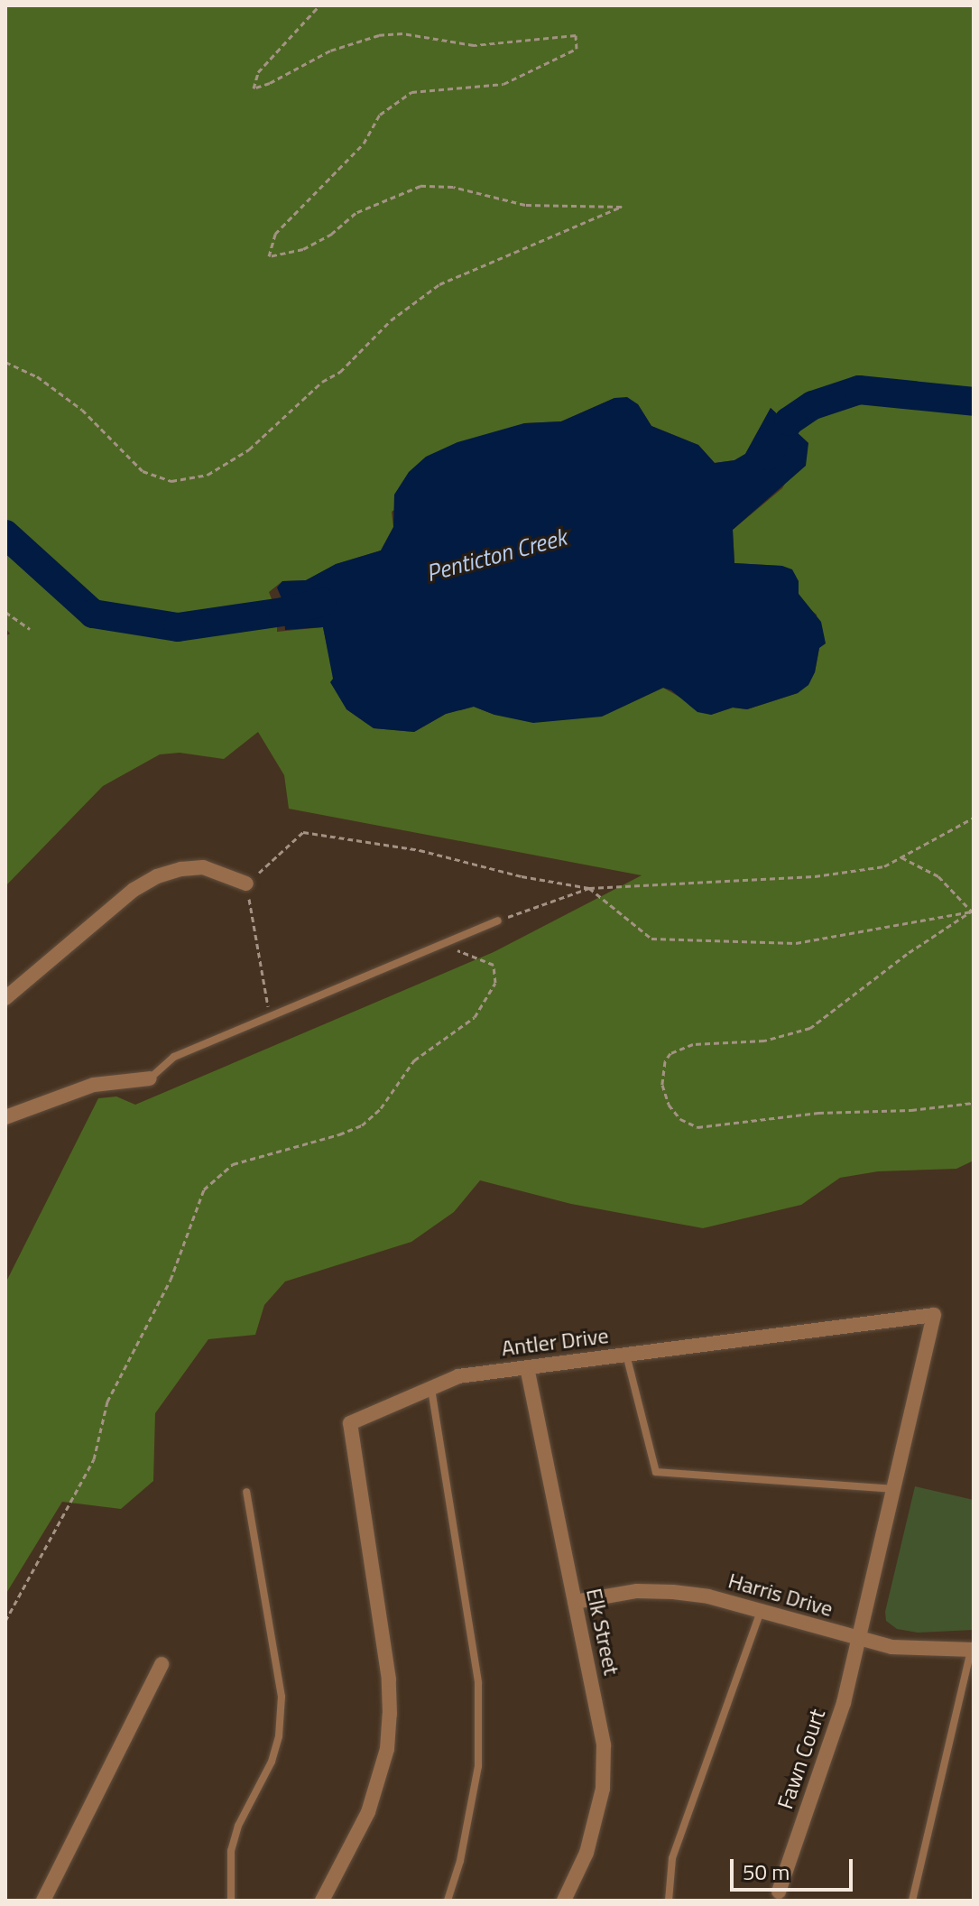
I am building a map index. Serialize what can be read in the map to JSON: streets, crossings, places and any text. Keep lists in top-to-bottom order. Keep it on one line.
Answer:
{"streets":{"street":["Antler Drive","Harris Drive","Elk Street","Fawn Court"]},"crossings":[["Antler Drive","Harris Drive"],["Antler Drive","Elk Street"],["Antler Drive","Fawn Court"],["Harris Drive","Elk Street"],["Harris Drive","Fawn Court"]],"water":["Penticton Creek"],"scale_bar":"50 m"}
